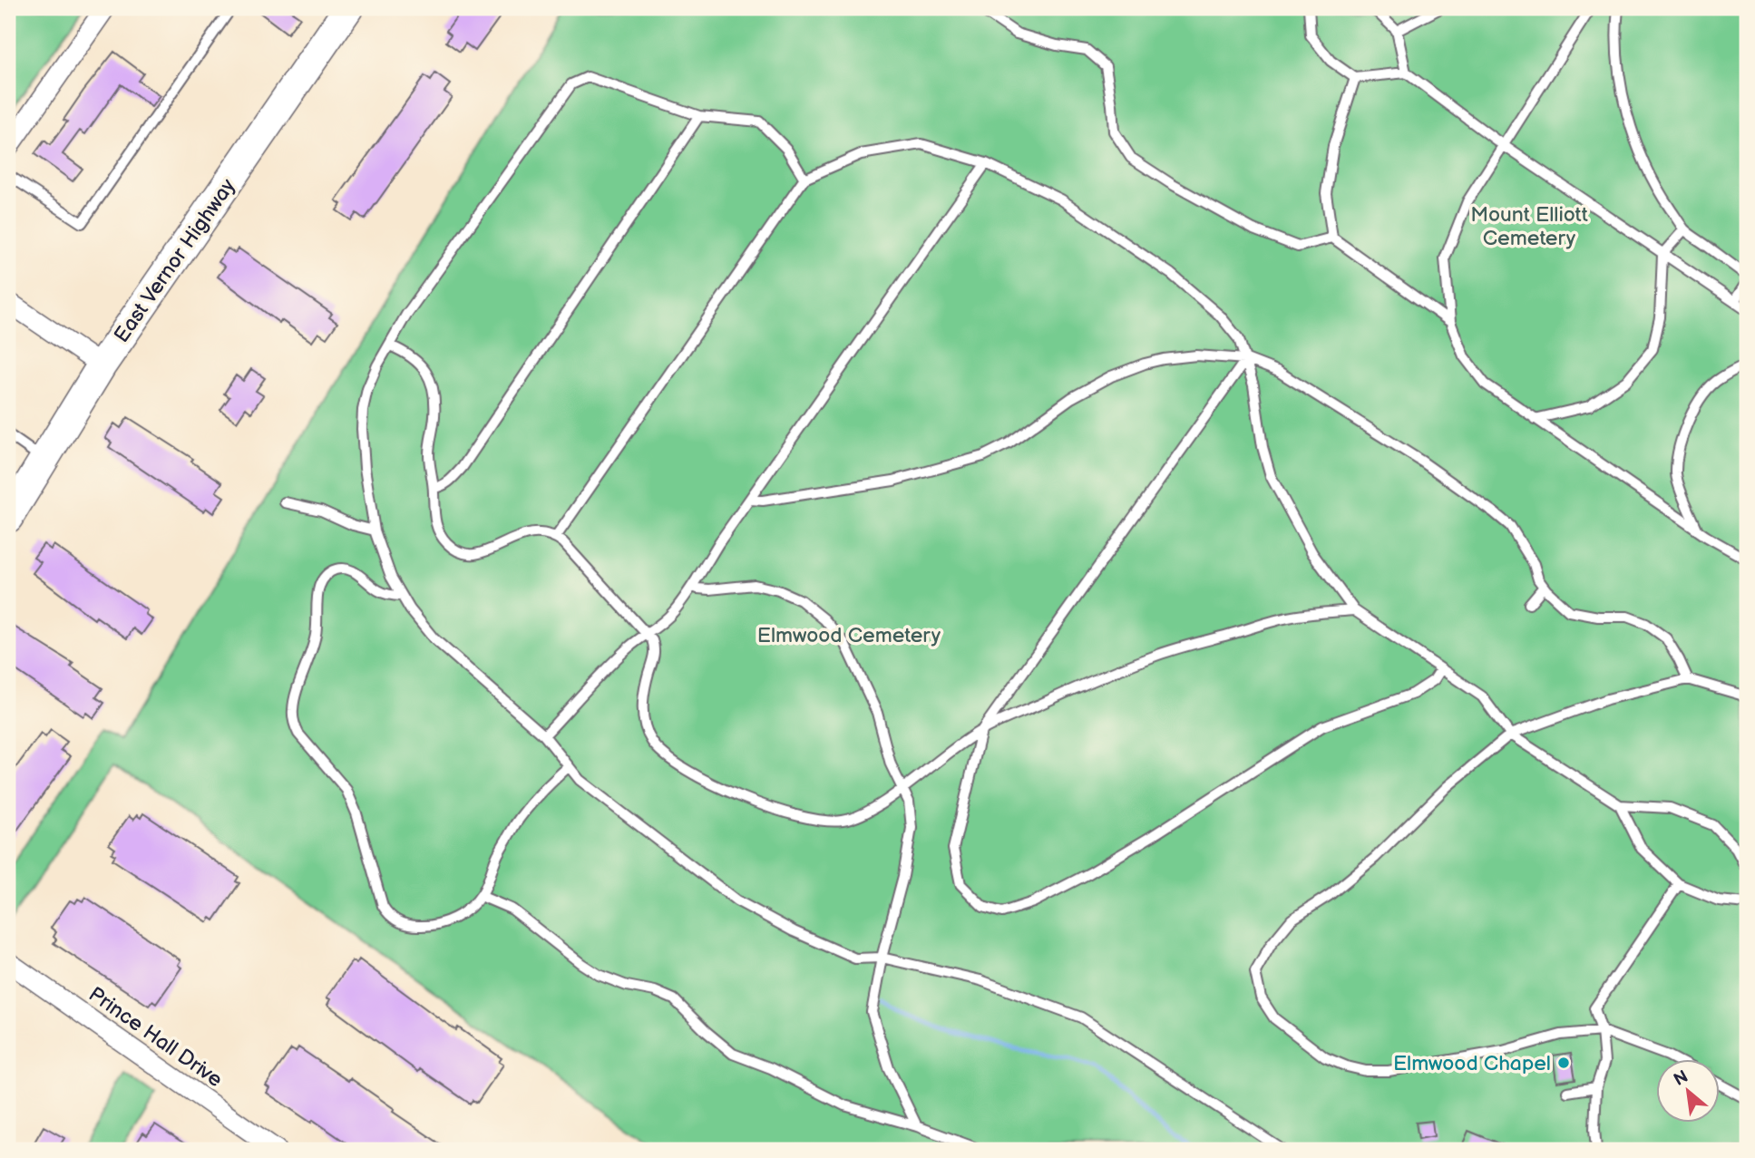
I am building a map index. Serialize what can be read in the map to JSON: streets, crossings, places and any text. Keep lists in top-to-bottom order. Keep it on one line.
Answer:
{"streets":{"street":["East Vernor Highway","Prince Hall Drive"]},"parks":["Mount Elliott Cemetery","Elmwood Cemetery"],"places":["Elmwood Chapel"],"north":"top left"}
